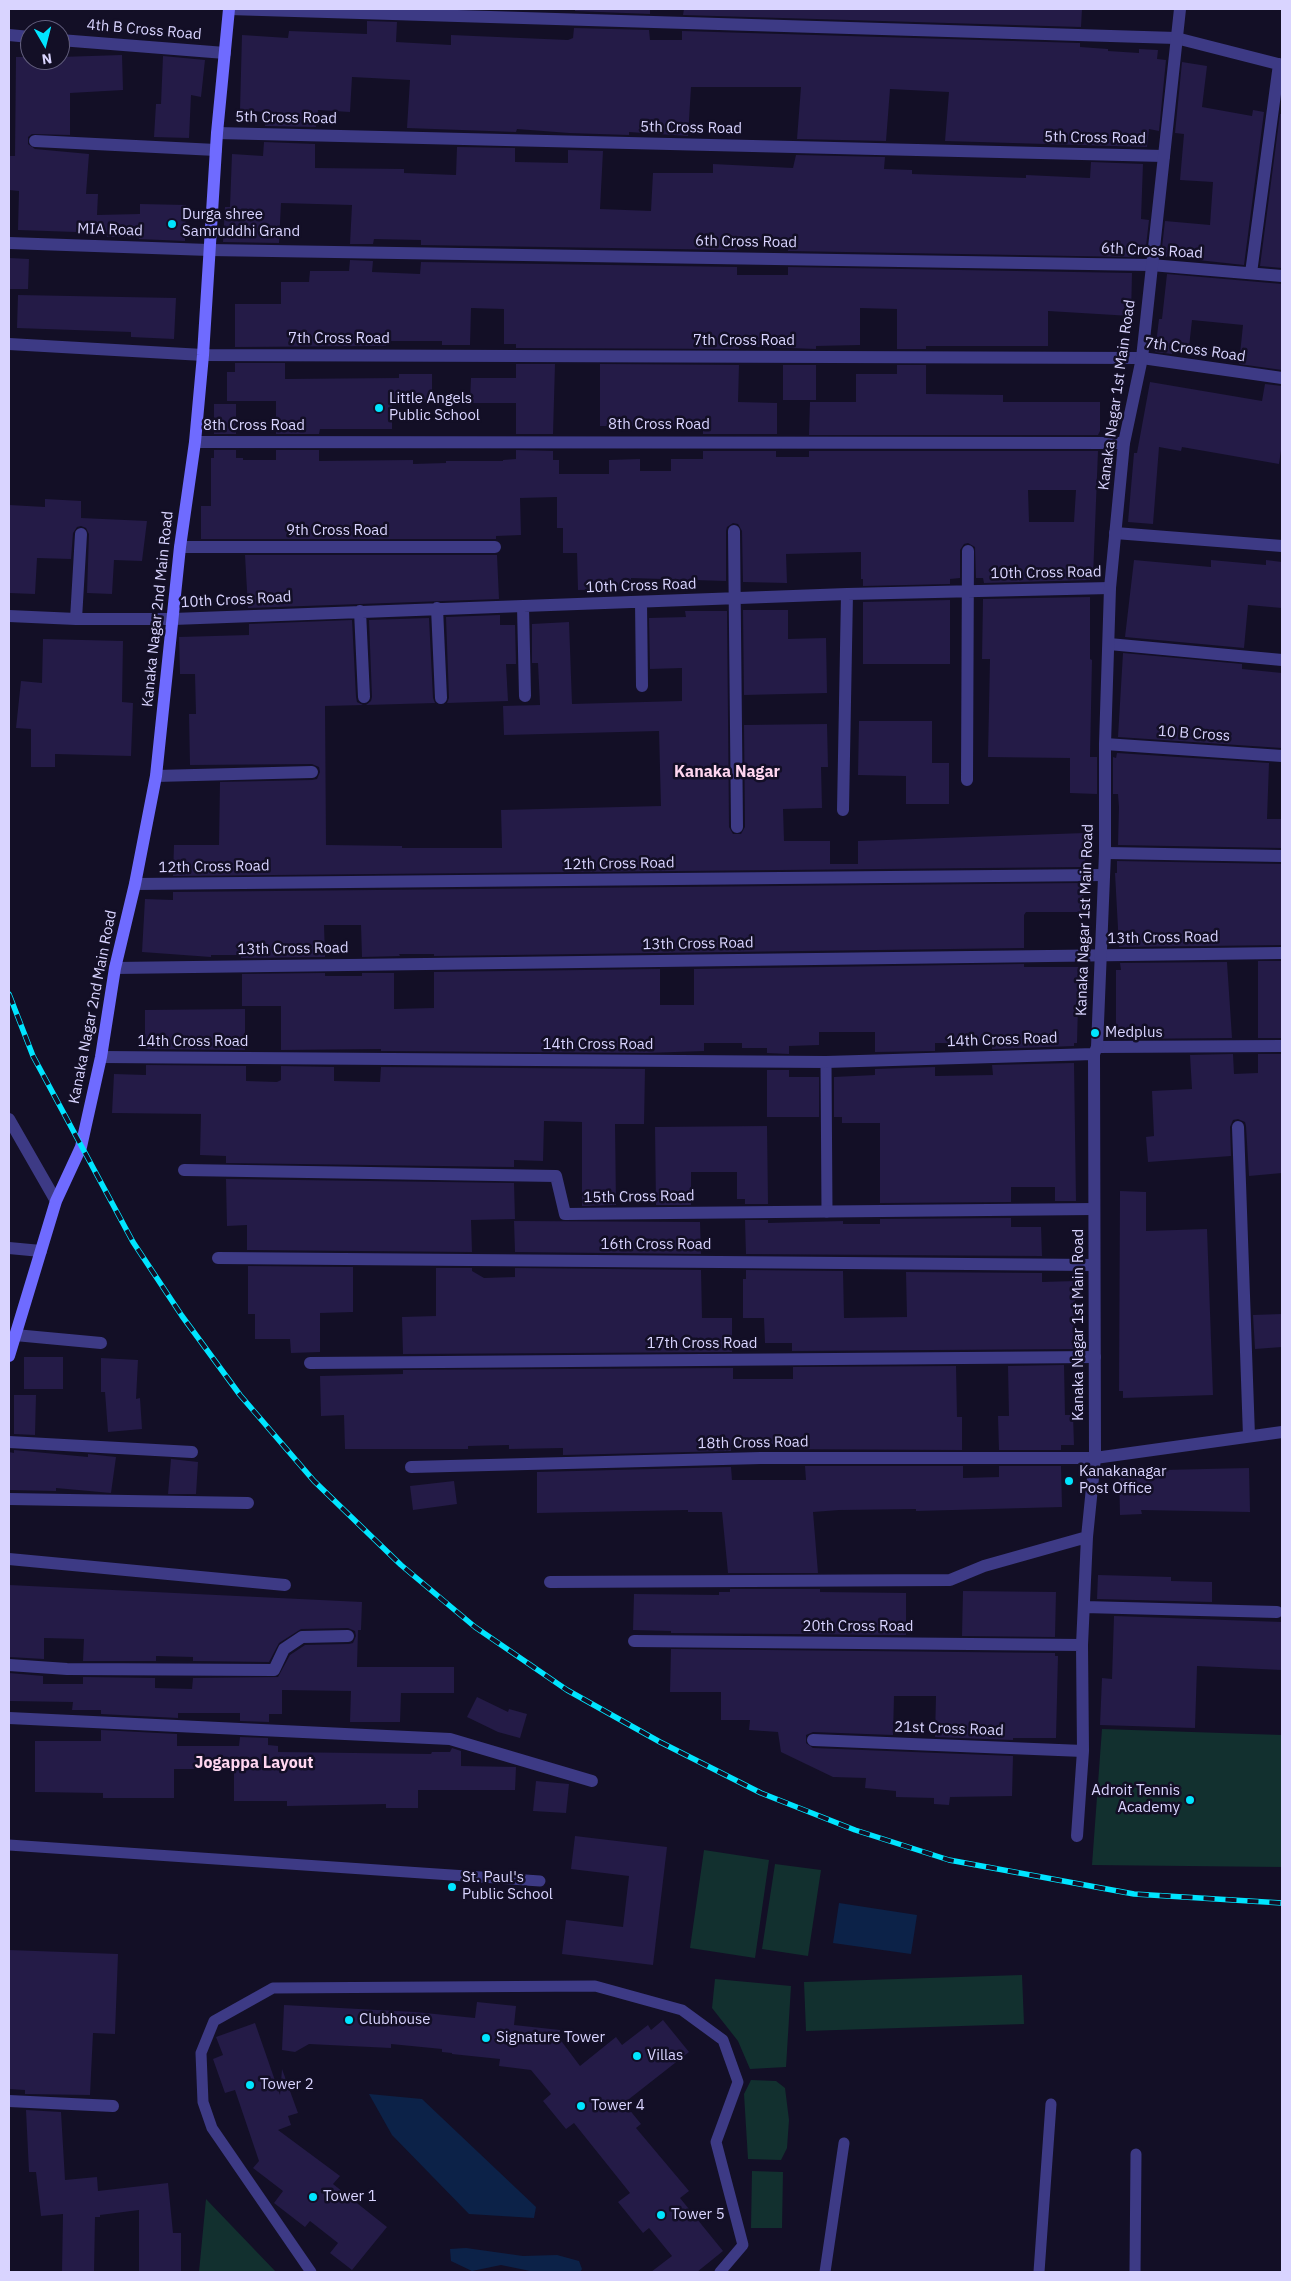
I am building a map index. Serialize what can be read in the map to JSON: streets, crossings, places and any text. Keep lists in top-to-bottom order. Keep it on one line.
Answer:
{"streets":{"main road":["Kanaka Nagar 2nd Main Road"],"street":["4th B Cross Road","5th Cross Road","MIA Road","6th Cross Road","7th Cross Road","Kanaka Nagar 1st Main Road","8th Cross Road","9th Cross Road","10th Cross Road","10 B Cross","12th Cross Road","13th Cross Road","14th Cross Road","15th Cross Road","16th Cross Road","17th Cross Road","18th Cross Road","20th Cross Road","21st Cross Road"]},"crossings":[["4th B Cross Road","Kanaka Nagar 2nd Main Road"],["5th Cross Road","Kanaka Nagar 1st Main Road"],["5th Cross Road","Kanaka Nagar 2nd Main Road"],["MIA Road","6th Cross Road"],["MIA Road","Kanaka Nagar 2nd Main Road"],["6th Cross Road","Kanaka Nagar 1st Main Road"],["6th Cross Road","Kanaka Nagar 2nd Main Road"],["7th Cross Road","Kanaka Nagar 1st Main Road"],["7th Cross Road","Kanaka Nagar 2nd Main Road"],["Kanaka Nagar 1st Main Road","8th Cross Road"],["Kanaka Nagar 1st Main Road","10th Cross Road"],["Kanaka Nagar 1st Main Road","10 B Cross"],["Kanaka Nagar 1st Main Road","12th Cross Road"],["Kanaka Nagar 1st Main Road","13th Cross Road"],["Kanaka Nagar 1st Main Road","14th Cross Road"],["Kanaka Nagar 1st Main Road","15th Cross Road"],["Kanaka Nagar 1st Main Road","16th Cross Road"],["Kanaka Nagar 1st Main Road","17th Cross Road"],["Kanaka Nagar 1st Main Road","18th Cross Road"],["Kanaka Nagar 1st Main Road","20th Cross Road"],["Kanaka Nagar 1st Main Road","21st Cross Road"],["8th Cross Road","Kanaka Nagar 2nd Main Road"],["9th Cross Road","Kanaka Nagar 2nd Main Road"],["10th Cross Road","Kanaka Nagar 2nd Main Road"],["Kanaka Nagar 2nd Main Road","12th Cross Road"],["Kanaka Nagar 2nd Main Road","13th Cross Road"],["Kanaka Nagar 2nd Main Road","14th Cross Road"]],"districts":["Kanaka Nagar","Jogappa Layout"],"places":["Durga shree Samruddhi Grand","Little Angels Public School","Medplus","Kanakanagar Post Office","Adroit Tennis Academy","St. Paul's Public School","Clubhouse","Signature Tower","Villas","Tower 2","Tower 4","Tower 1","Tower 5"],"north":"bottom"}
